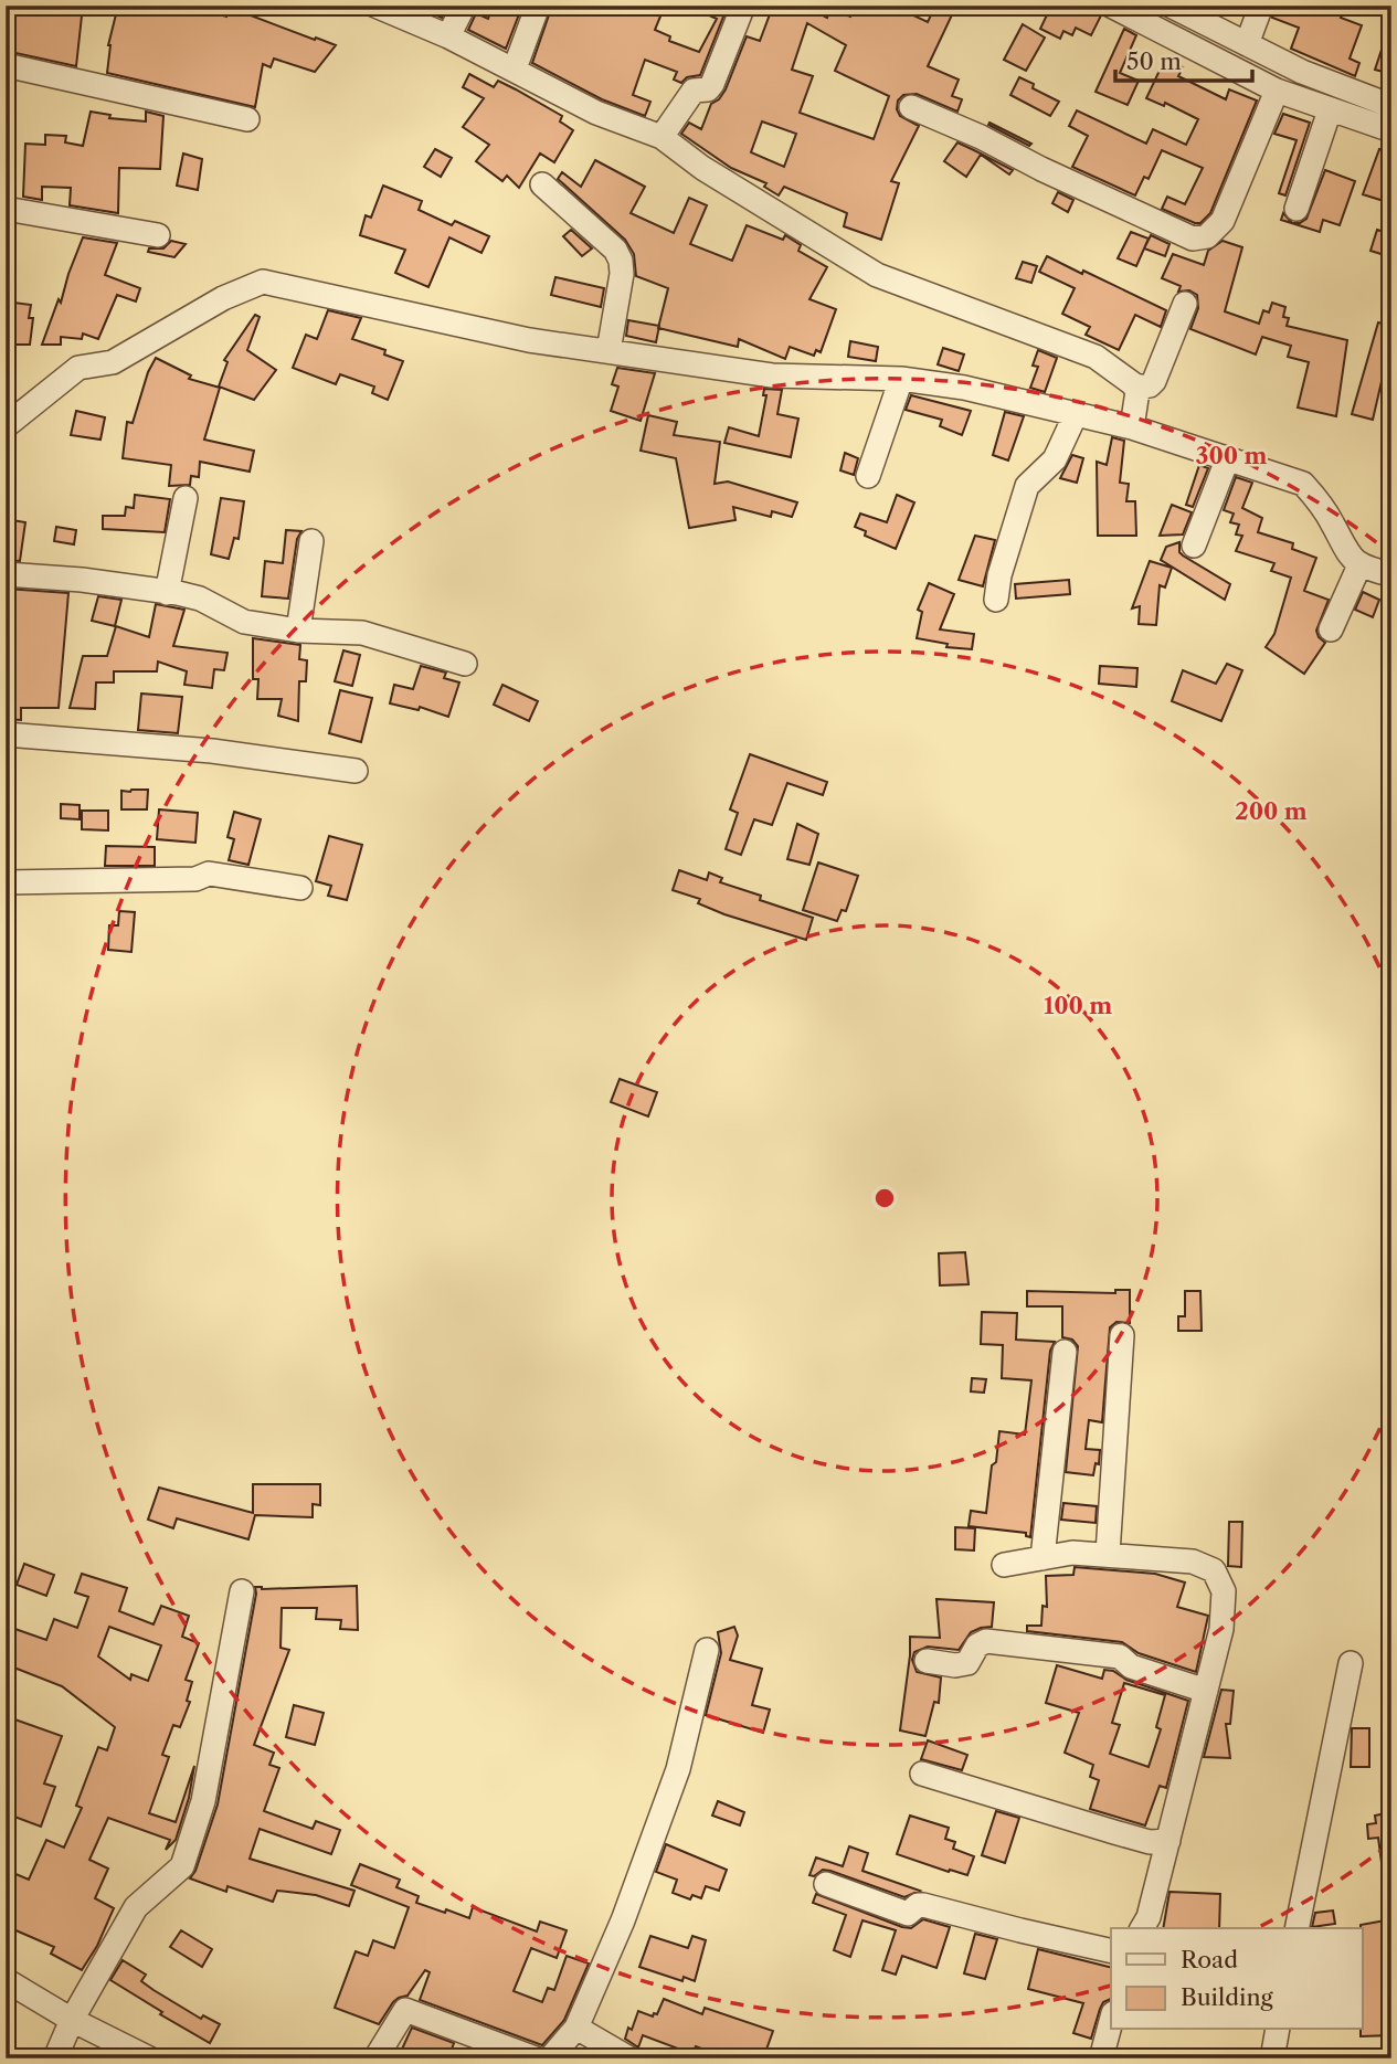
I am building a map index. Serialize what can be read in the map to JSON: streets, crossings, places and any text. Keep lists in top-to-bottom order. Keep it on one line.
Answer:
{"legend":["Road","Building"],"scale_bar":"50 m","rings":["300 m","200 m","100 m"]}
